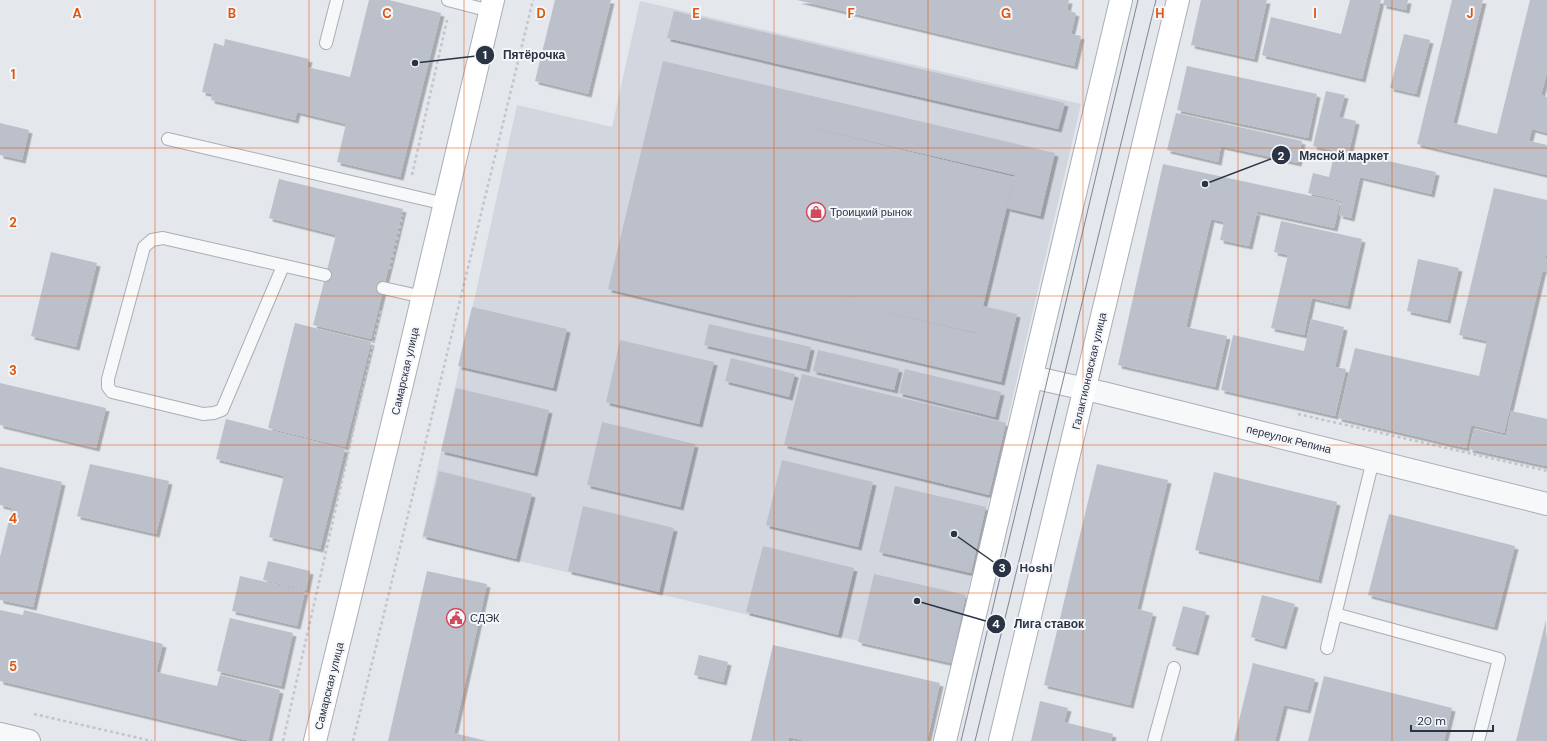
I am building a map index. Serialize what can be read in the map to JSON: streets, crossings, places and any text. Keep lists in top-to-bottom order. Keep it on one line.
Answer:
{"streets":{"main road":["Самарская улица","Галактионовская улица"],"street":["переулок Репина"]},"crossings":[["Галактионовская улица","переулок Репина"]],"places":{"other":["Пятёрочка","Мясной маркет","Hoshi","Лига ставок"],"shop":["Троицкий рынок"],"public building":["СДЭК"]},"scale_bar":"20 m","grid":{"columns":["A","B","C","D","E","F","G","H","I","J"],"rows":["1","2","3","4","5"]}}
